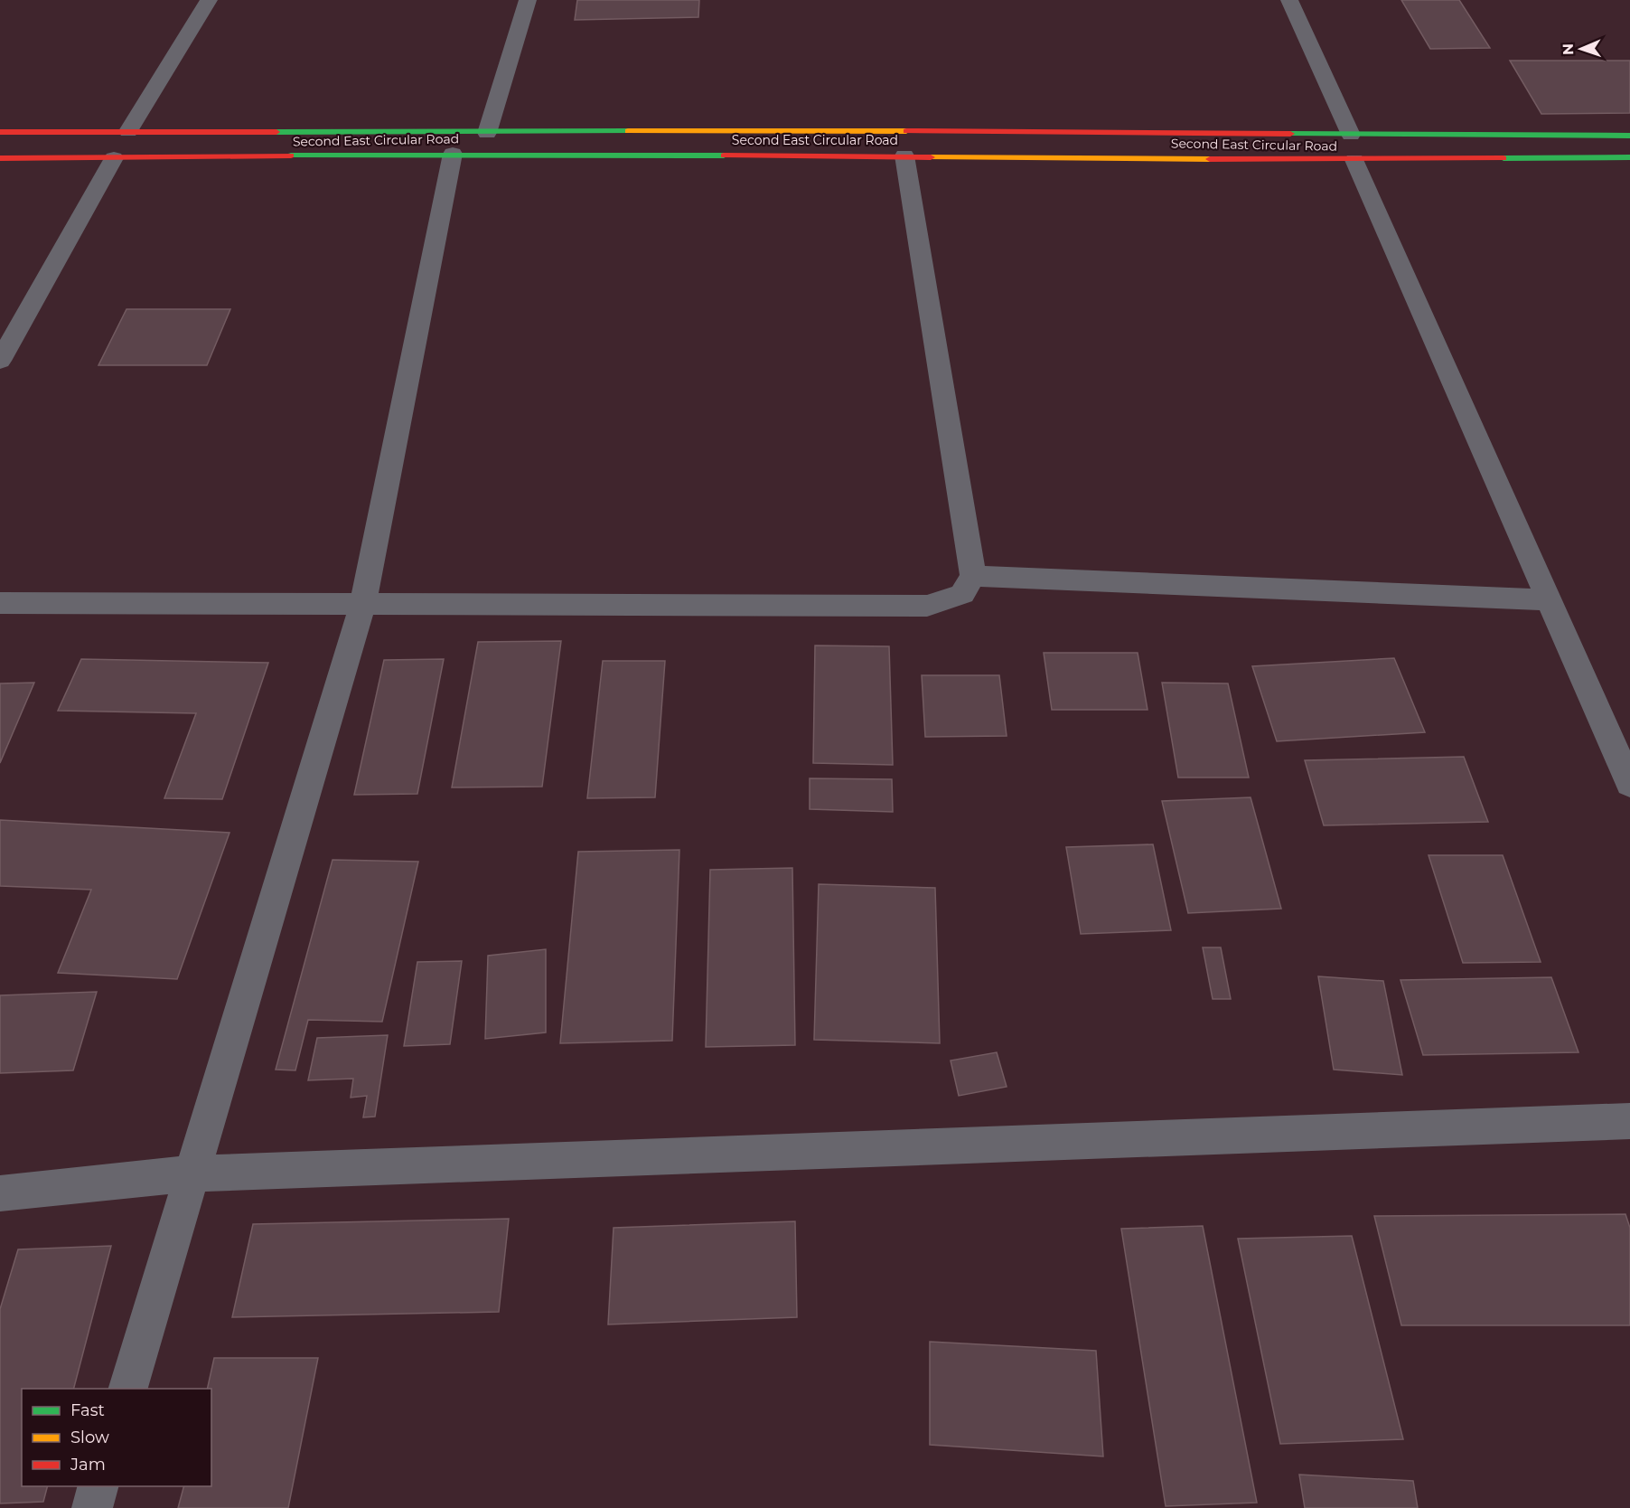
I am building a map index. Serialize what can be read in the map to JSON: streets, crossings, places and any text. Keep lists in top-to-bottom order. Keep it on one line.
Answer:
{"streets":{"main road":["Second East Circular Road"]},"legend":["Fast","Slow","Jam"],"north":"left"}
